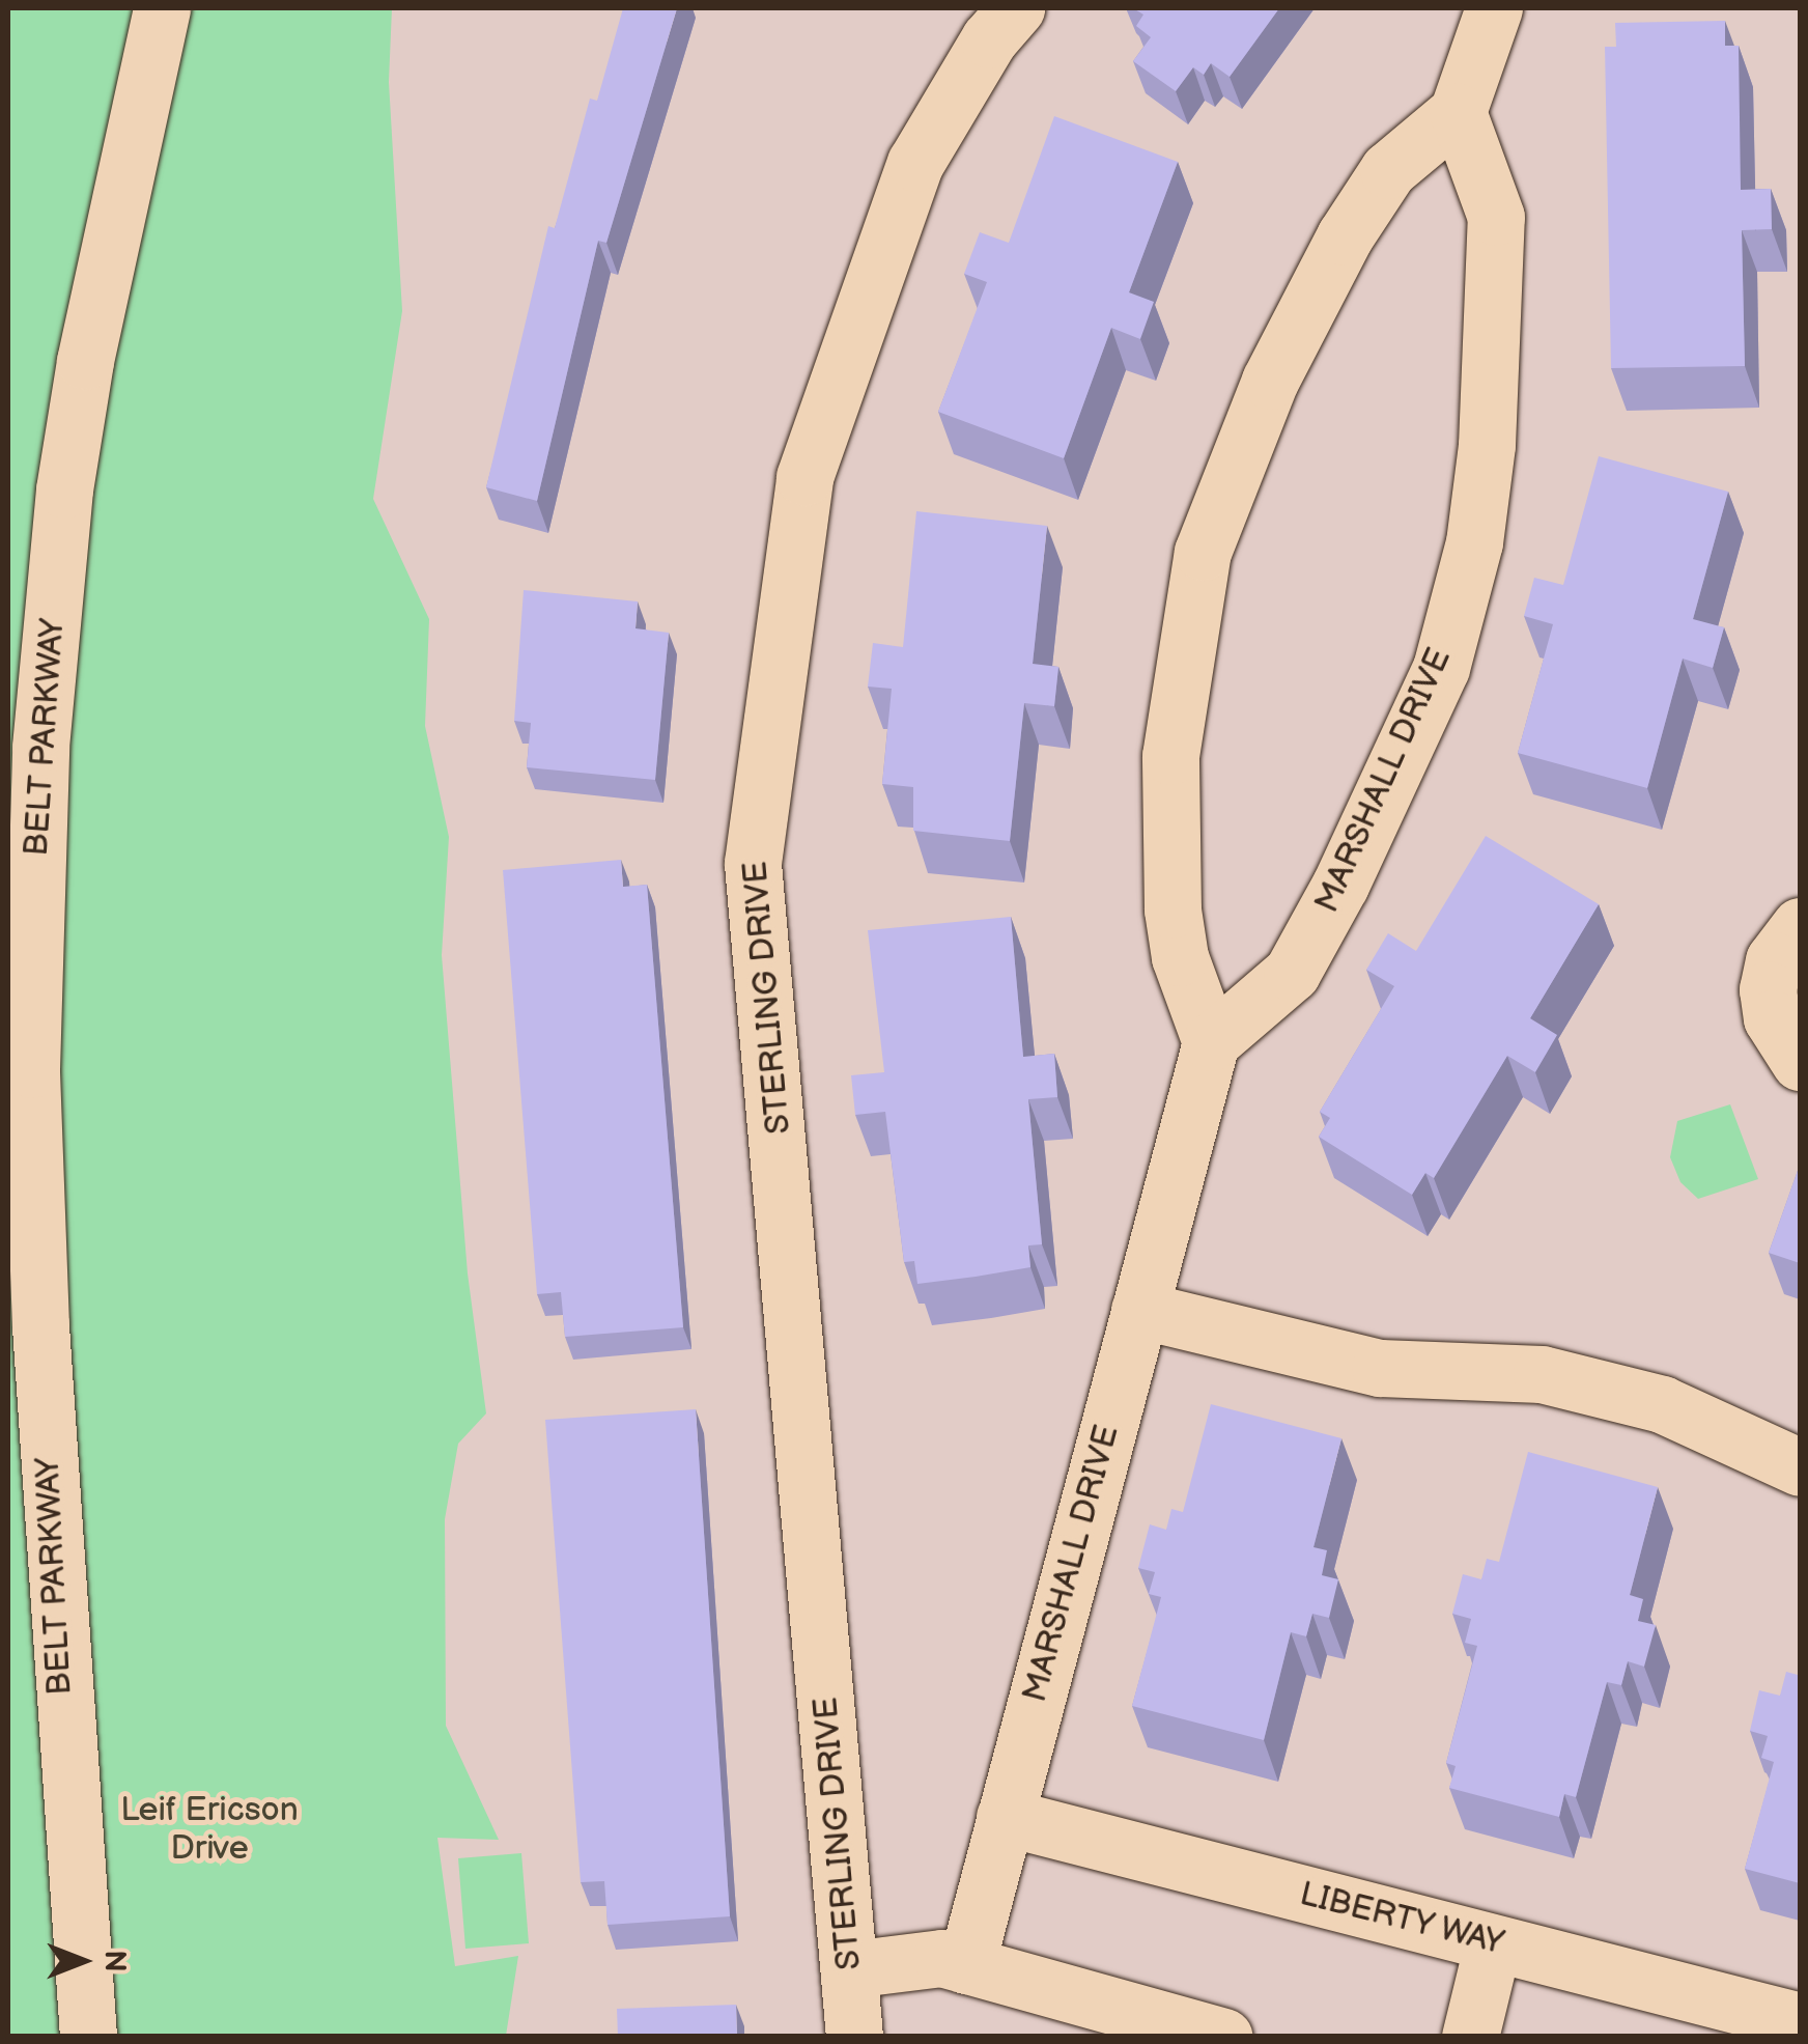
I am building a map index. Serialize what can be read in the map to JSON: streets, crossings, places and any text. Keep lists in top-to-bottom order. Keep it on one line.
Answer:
{"streets":{"main road":["BELT PARKWAY","MARSHALL DRIVE","STERLING DRIVE","LIBERTY WAY"]},"crossings":[["MARSHALL DRIVE","LIBERTY WAY"]],"parks":["Leif Ericson Drive"],"north":"right"}
